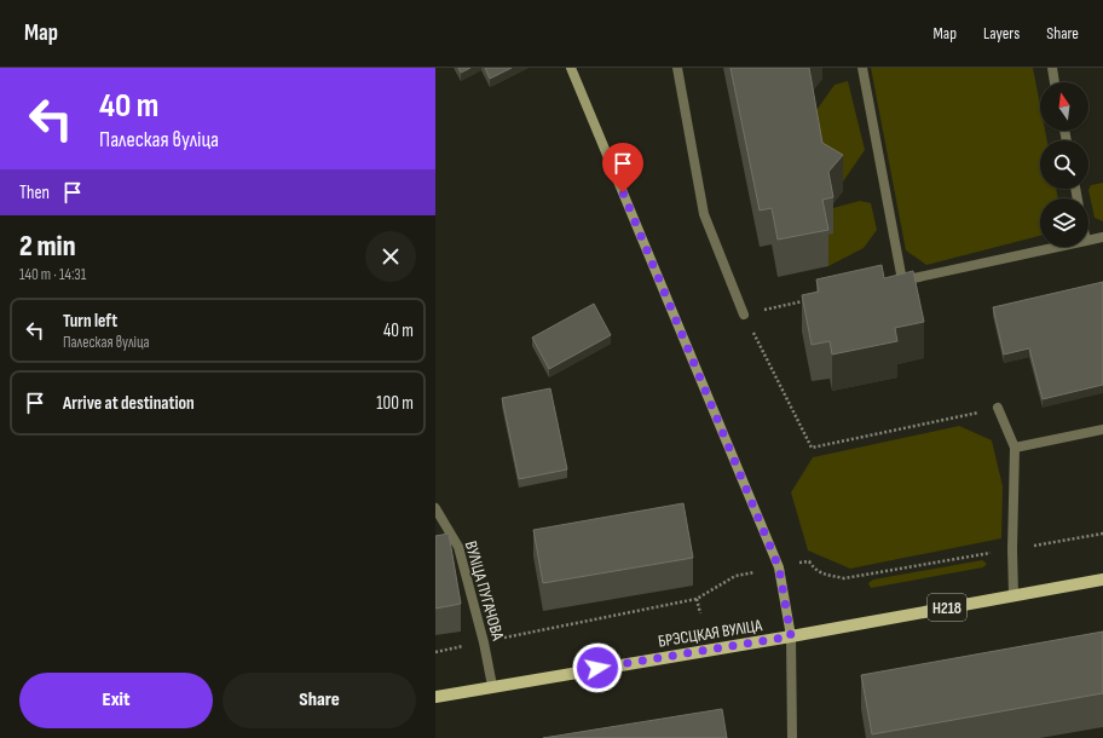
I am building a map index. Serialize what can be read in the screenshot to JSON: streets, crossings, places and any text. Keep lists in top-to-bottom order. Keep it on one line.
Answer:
{"streets":{"main road":["Н218","БРЭСЦКАЯ ВУЛІЦА"],"street":["ВУЛІЦА ПУГАЧОВА"]},"crossings":[["ВУЛІЦА ПУГАЧОВА","БРЭСЦКАЯ ВУЛІЦА"]],"north":"top","page":{"header":"Map","nav":["Map","Layers","Share"],"turn":["40 m","Палеская вуліца"],"then":"Then","heading":["2 min","140 m · 14:31"],"list":[{"name":"Turn left","note":"Палеская вуліца","value":"40 m"},{"name":"Arrive at destination","value":"100 m"}],"buttons":["Exit","Share"]}}
